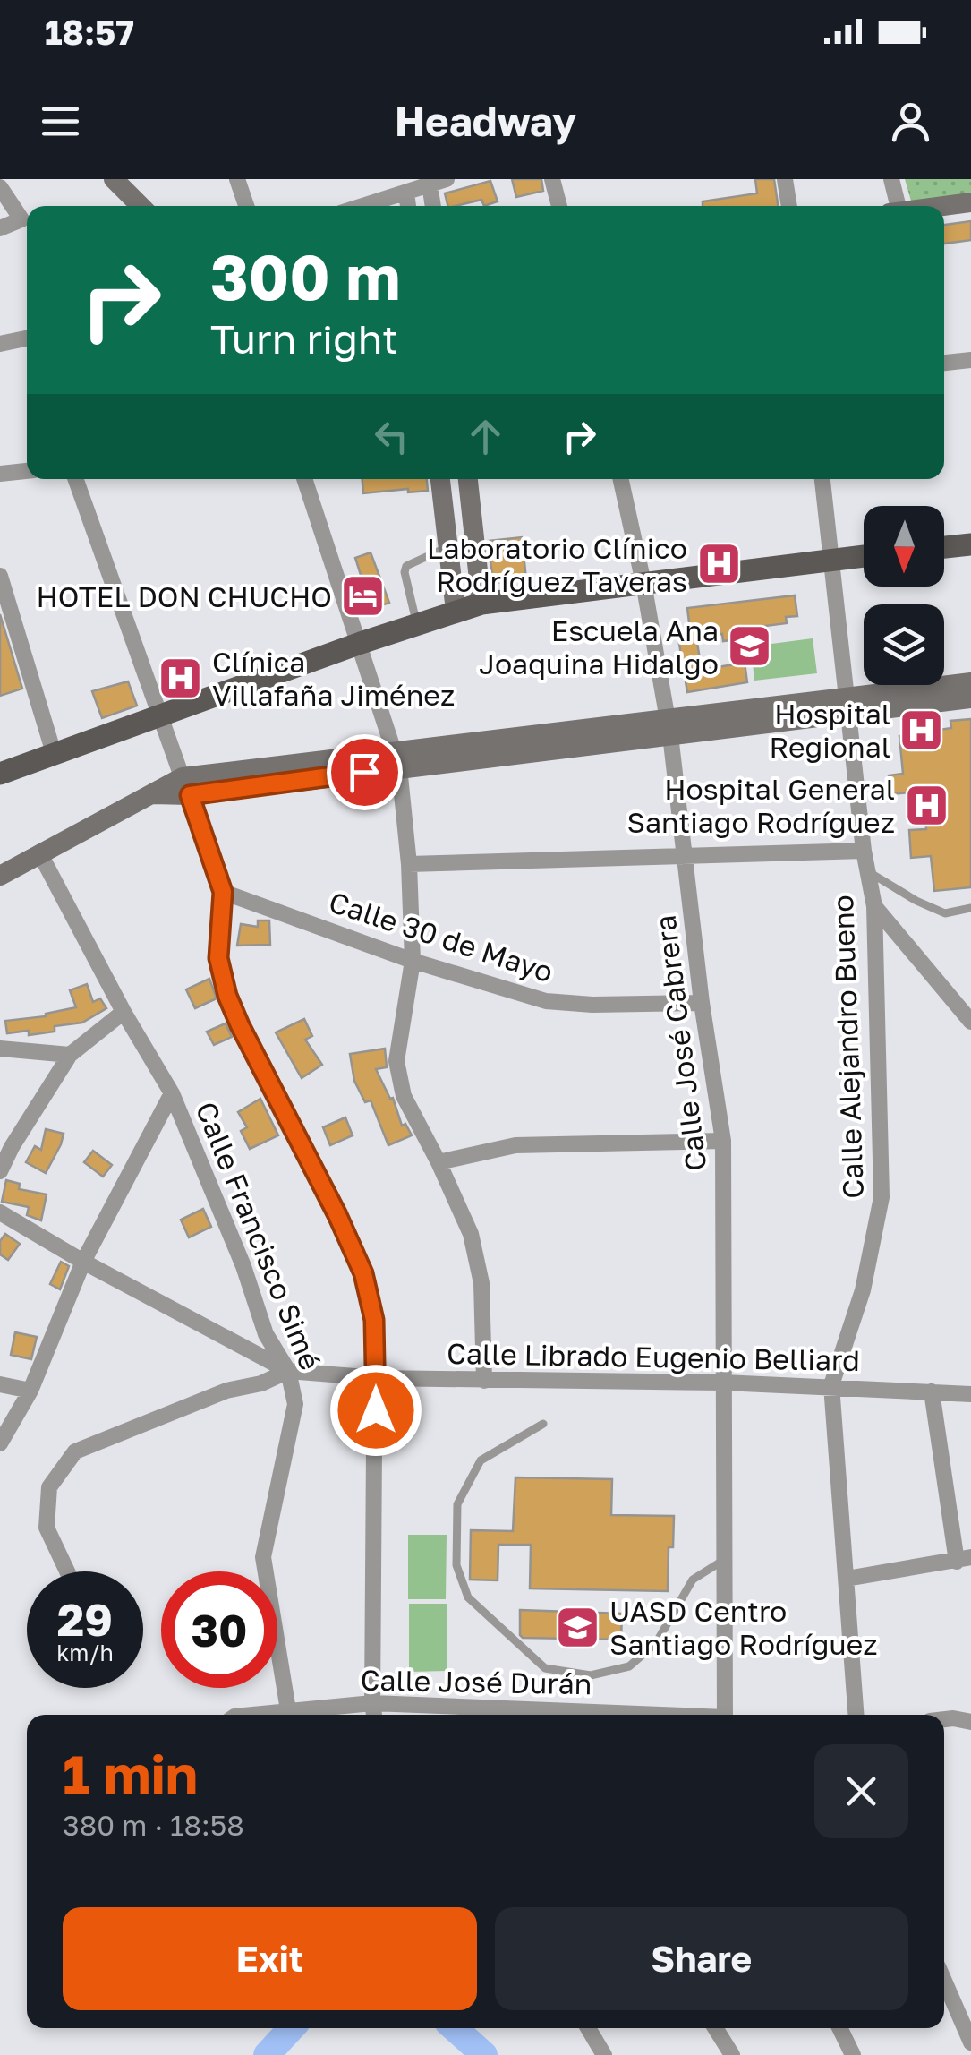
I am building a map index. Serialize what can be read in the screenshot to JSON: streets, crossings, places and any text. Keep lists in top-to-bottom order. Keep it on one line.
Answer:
{"streets":{"street":["Calle 30 de Mayo","Calle José Cabrera","Calle Alejandro Bueno","Calle Francisco Simé","Calle Librado Eugenio Belliard","Calle José Durán"]},"crossings":[["Calle 30 de Mayo","Calle José Cabrera"],["Calle José Cabrera","Calle Librado Eugenio Belliard"],["Calle Alejandro Bueno","Calle Librado Eugenio Belliard"],["Calle Francisco Simé","Calle Librado Eugenio Belliard"]],"places":{"hospital":["Laboratorio Clínico Rodríguez Taveras","Clínica Villafaña Jiménez","Hospital Regional","Hospital General Santiago Rodríguez"],"hotel":["HOTEL DON CHUCHO"],"school or university":["Escuela Ana Joaquina Hidalgo","UASD Centro Santiago Rodríguez"]},"north":"bottom","page":{"status":"18:57","header":"Headway","turn":["300 m","Turn right"],"speed":"29 km/h","limit":"30","heading":["1 min","380 m · 18:58"],"buttons":["Exit","Share"]}}
